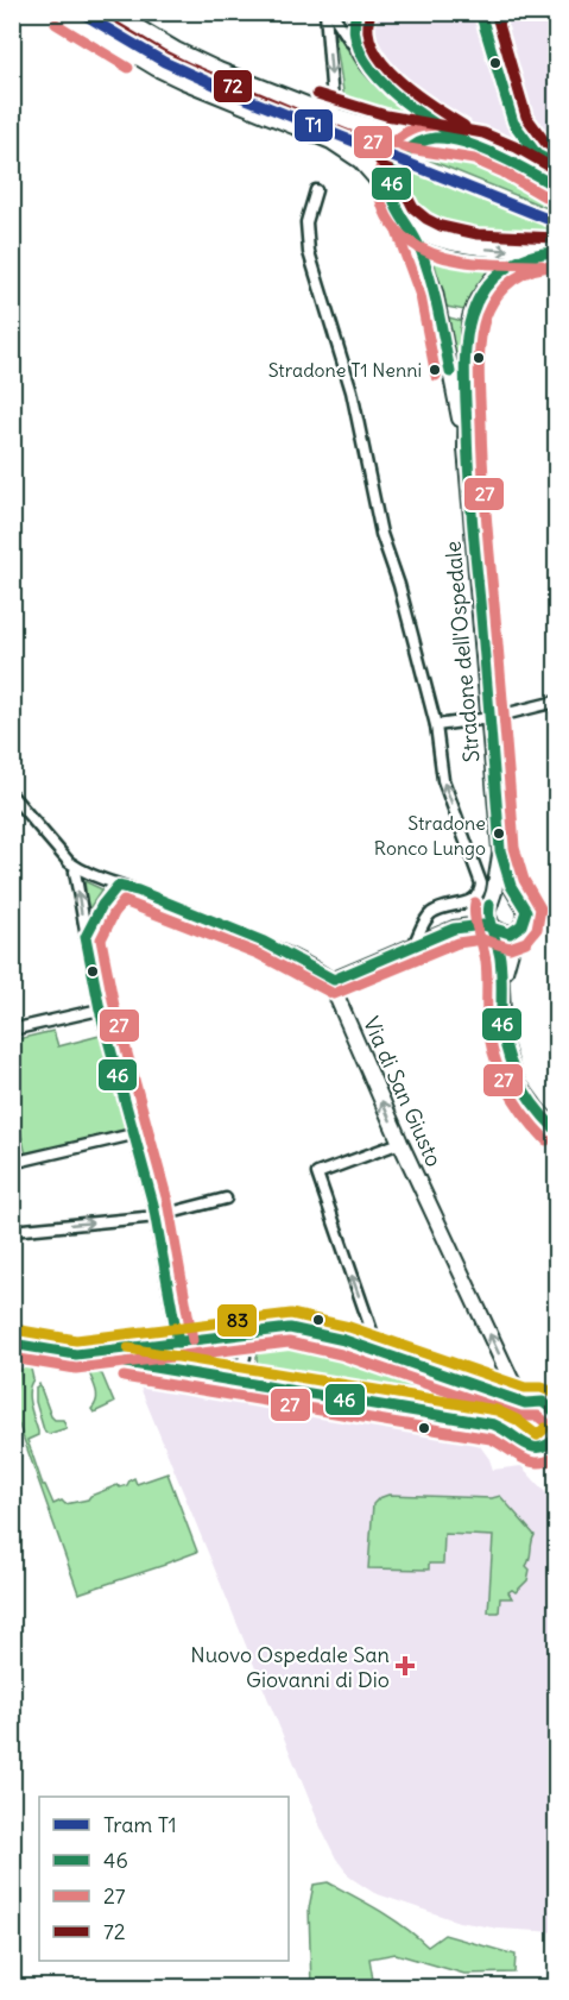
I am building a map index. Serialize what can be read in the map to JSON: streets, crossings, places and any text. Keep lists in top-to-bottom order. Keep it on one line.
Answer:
{"streets":{"main road":["Stradone dell'Ospedale","Via di San Giusto"]},"one_way":["Via di San Giusto"],"places":{"other":["Stradone T1 Nenni","Stradone Ronco Lungo"],"health":["Nuovo Ospedale San Giovanni di Dio"]},"lines":["tram line T1","transit line 46","transit line 72","transit line 27","transit line 83"],"legend":["Tram T1","46","27","72"]}
